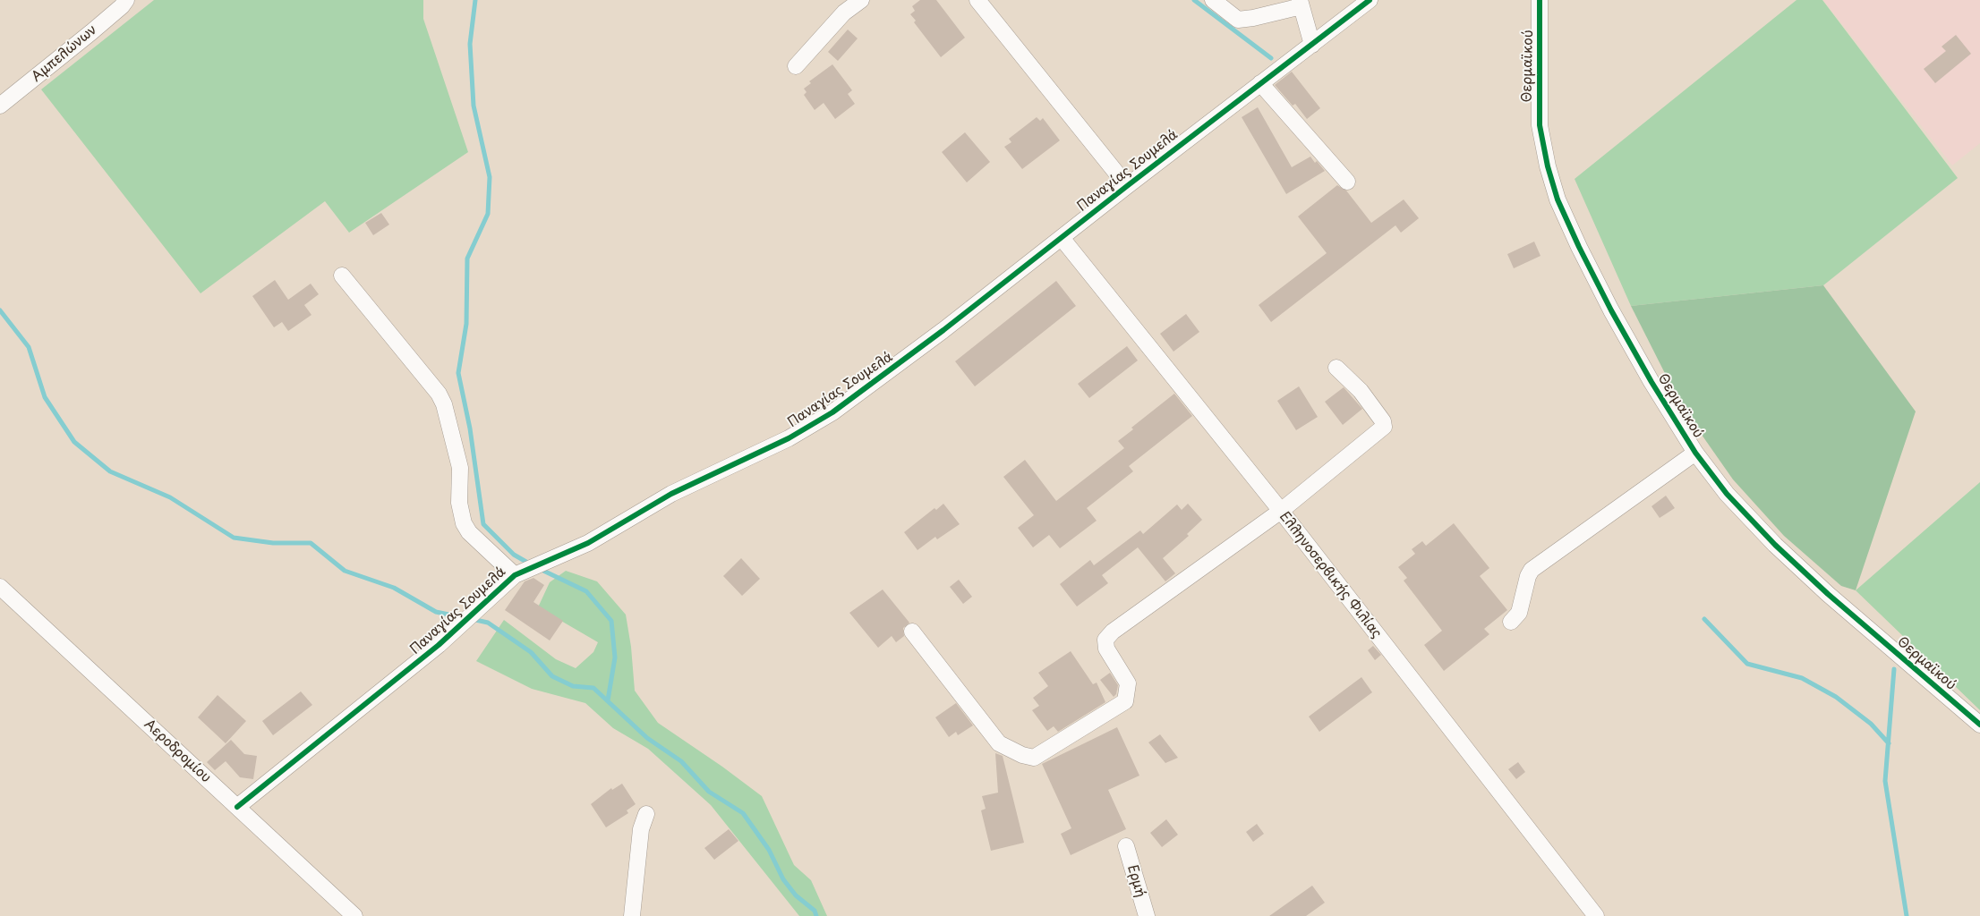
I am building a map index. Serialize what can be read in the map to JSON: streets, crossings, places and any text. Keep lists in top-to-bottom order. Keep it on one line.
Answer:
{"streets":{"street":["Αμπελώνων","Θερμαϊκού","Παναγίας Σουμελά","Ελληνοσερβικής Φιλίας","Αεροδρομίου","Ερμή"]},"crossings":[["Παναγίας Σουμελά","Ελληνοσερβικής Φιλίας"],["Παναγίας Σουμελά","Αεροδρομίου"]]}
